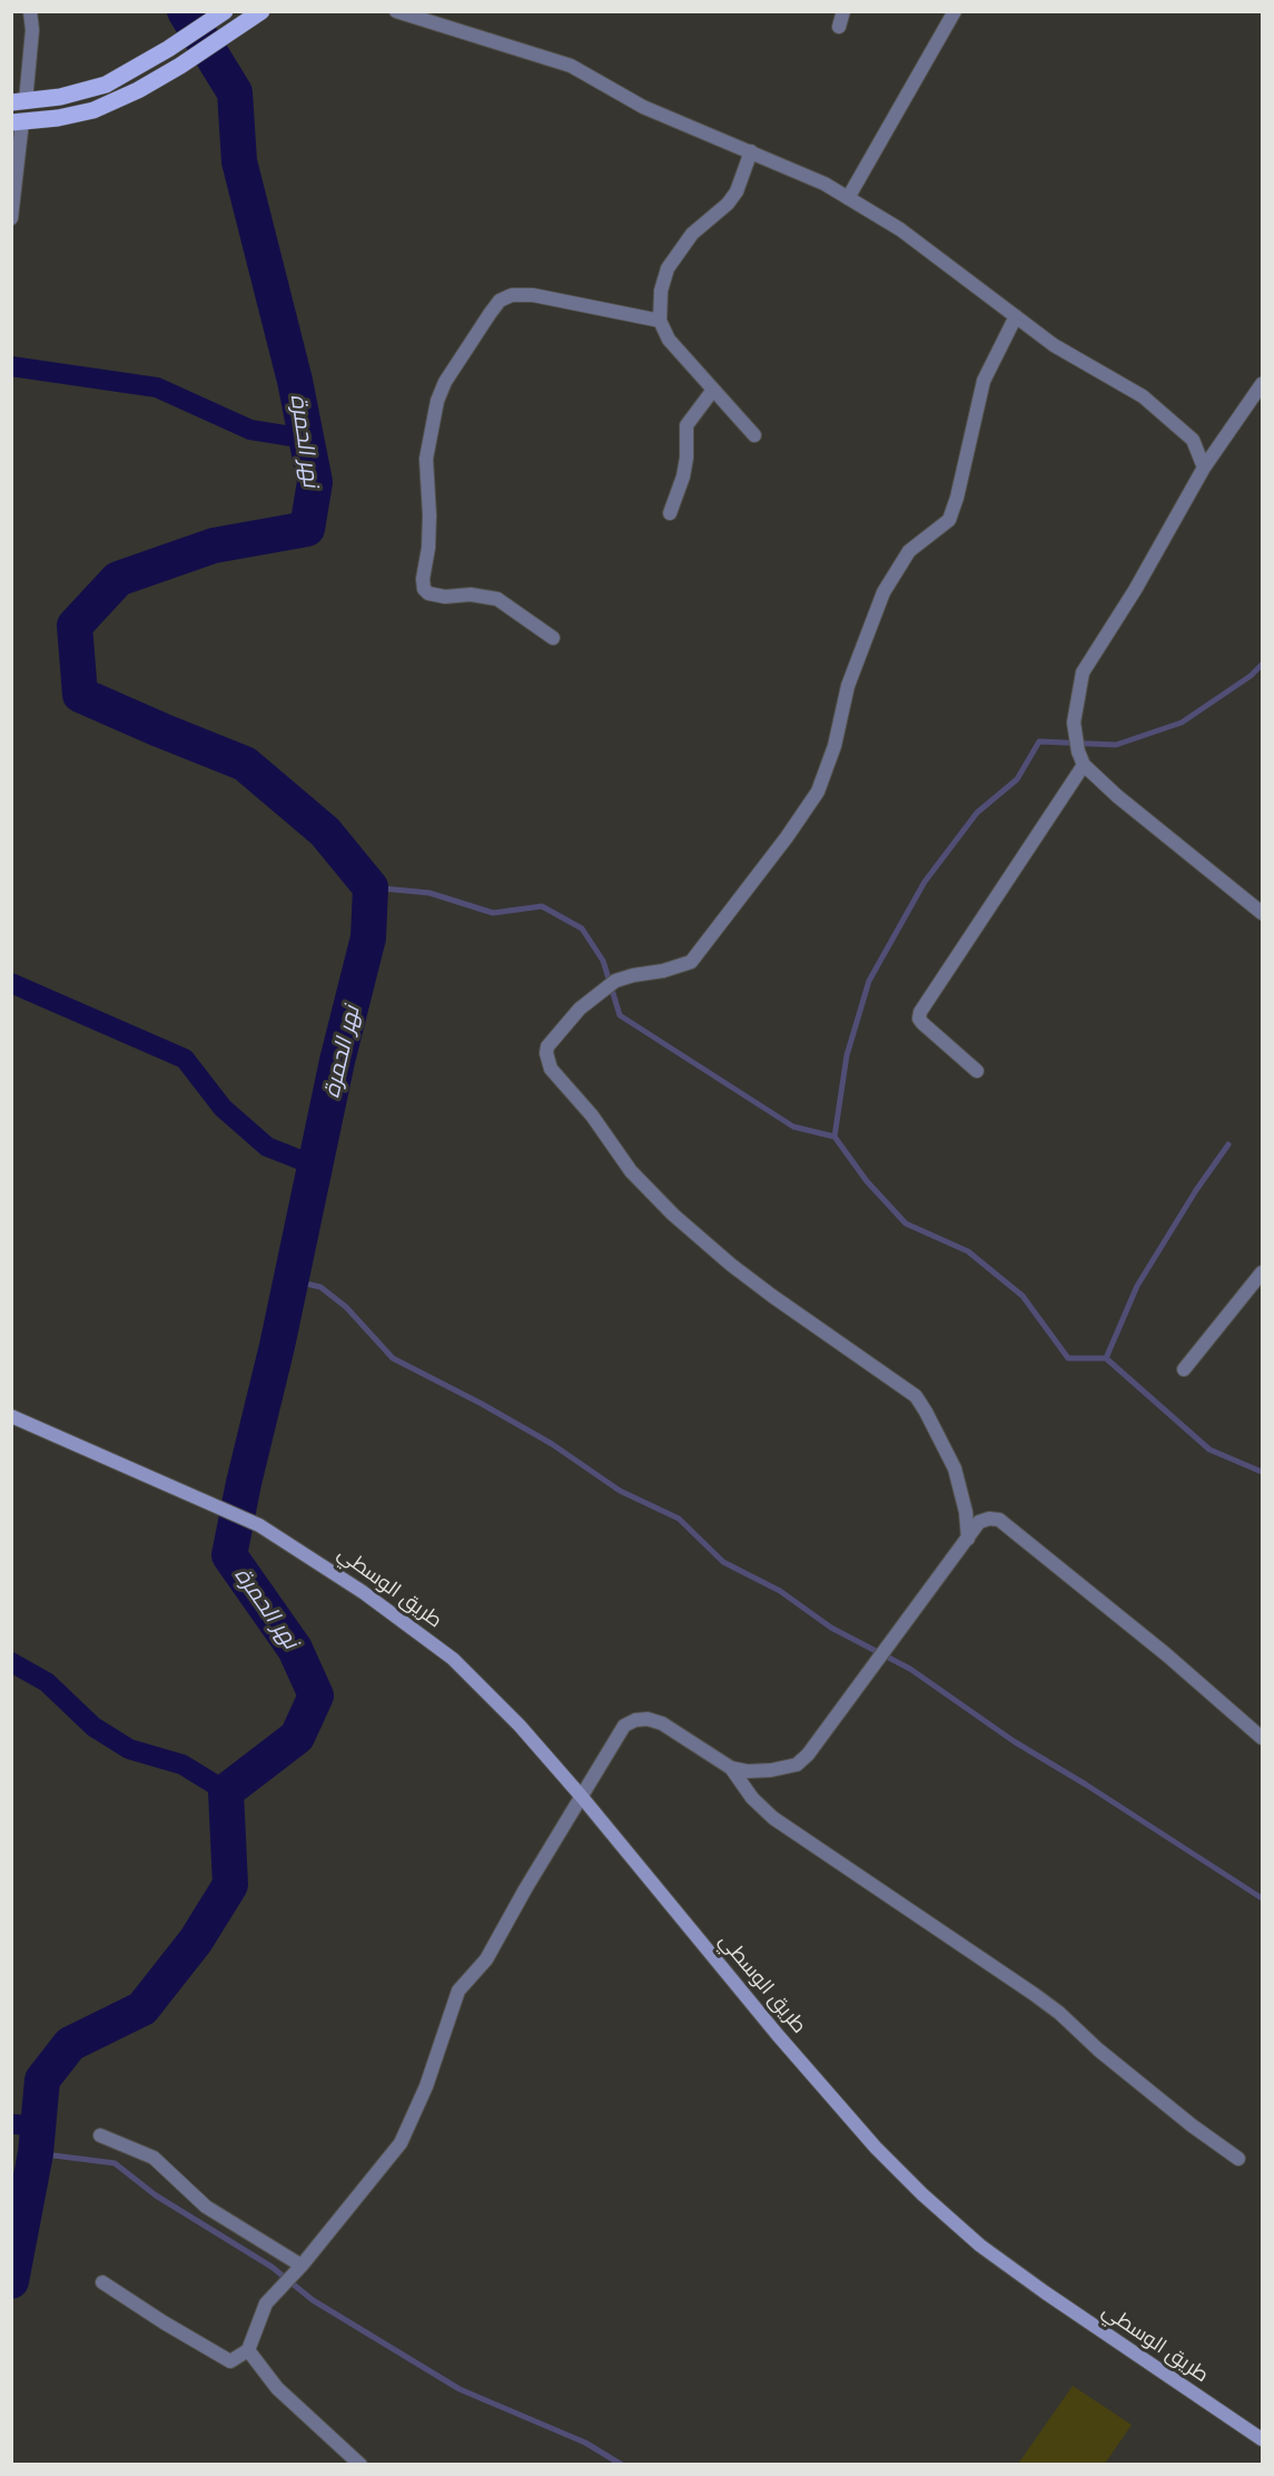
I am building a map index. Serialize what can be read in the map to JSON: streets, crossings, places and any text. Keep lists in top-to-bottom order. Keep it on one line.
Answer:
{"streets":{"main road":["طريق الوسطي"]},"water":["نهر الحمرة"]}
